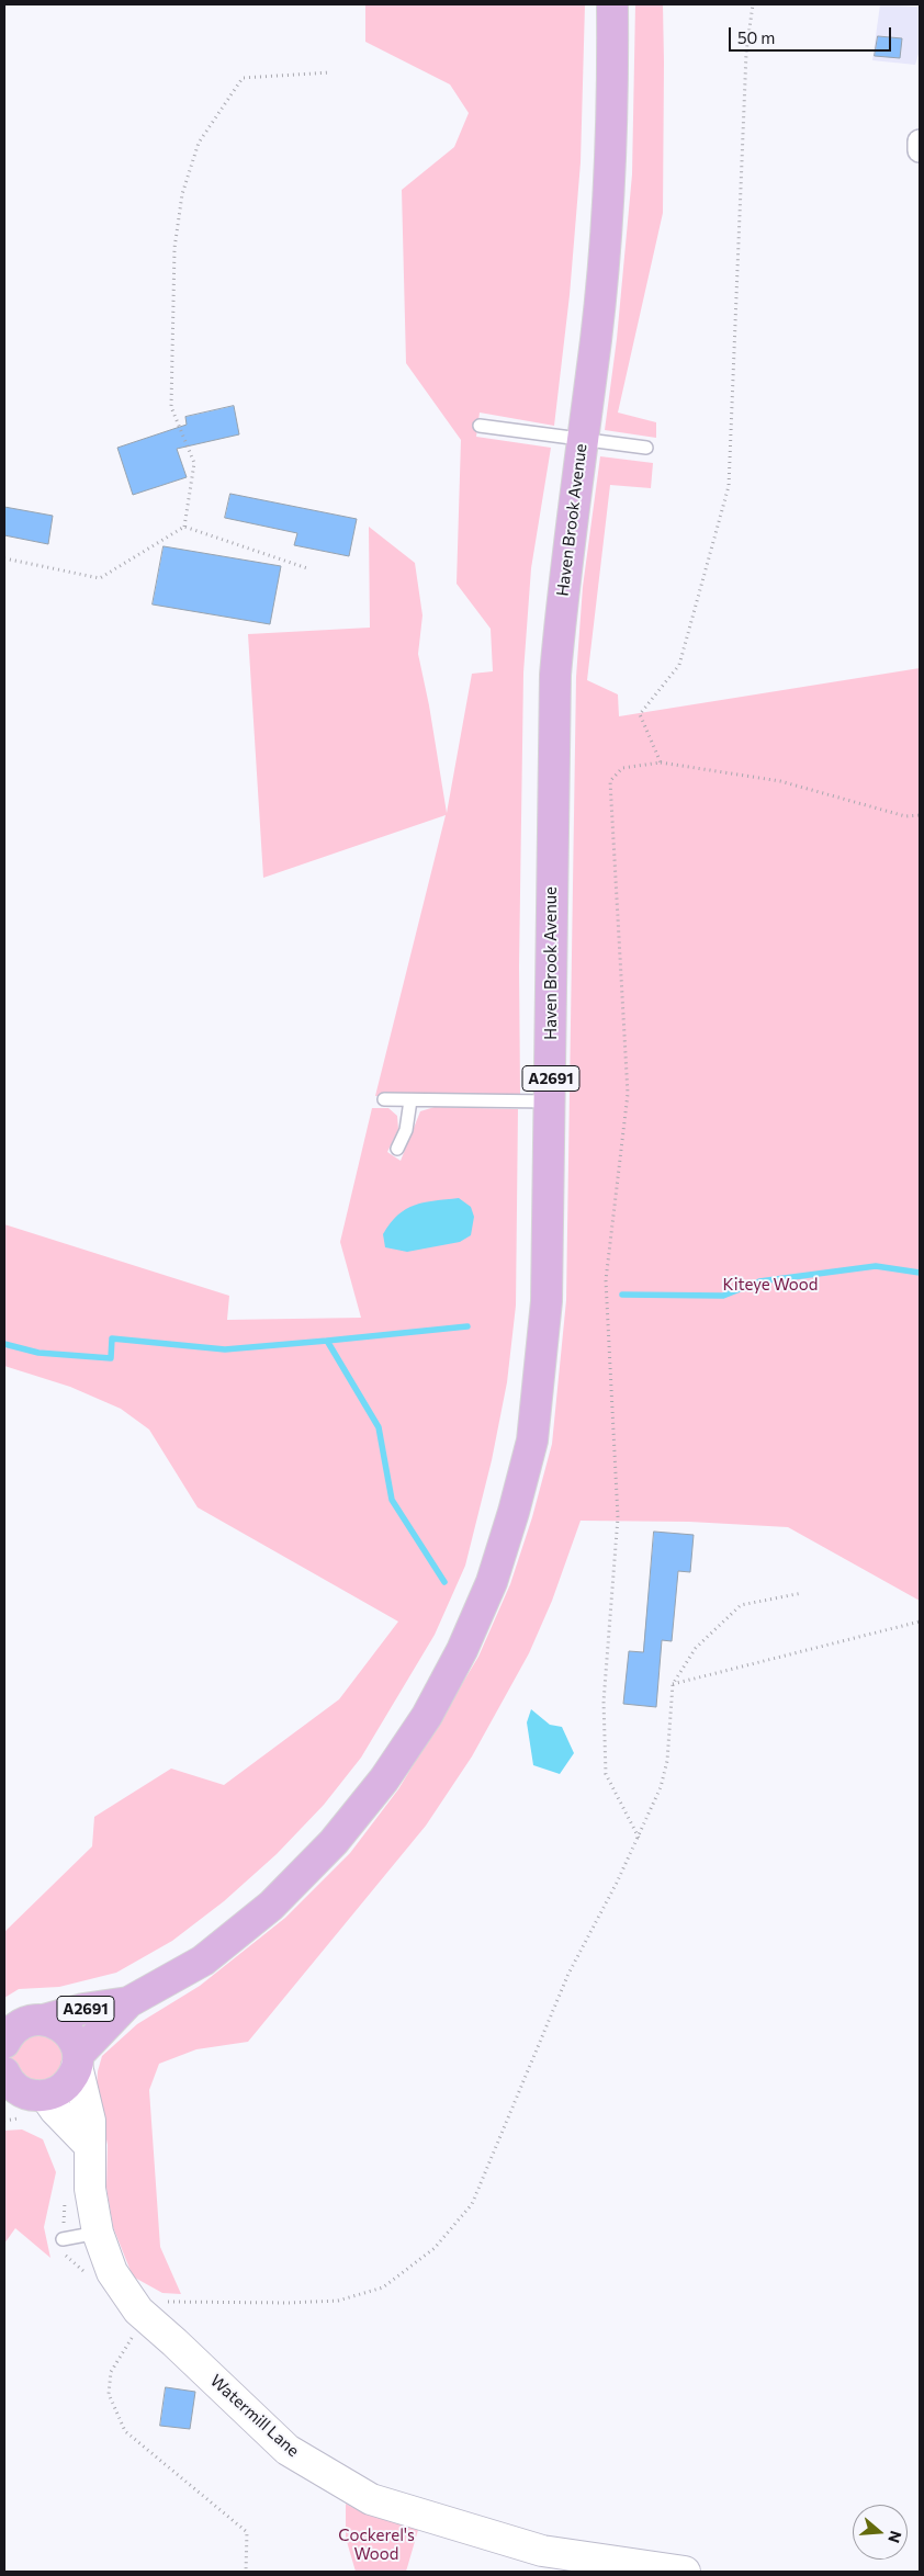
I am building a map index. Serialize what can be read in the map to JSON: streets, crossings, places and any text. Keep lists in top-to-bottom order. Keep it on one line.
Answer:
{"streets":{"main road":["Haven Brook Avenue","A2691"],"street":["Watermill Lane"]},"crossings":[["Haven Brook Avenue","Watermill Lane"]],"parks":["Kiteye Wood","Cockerel's Wood"],"scale_bar":"50 m","north":"right"}
